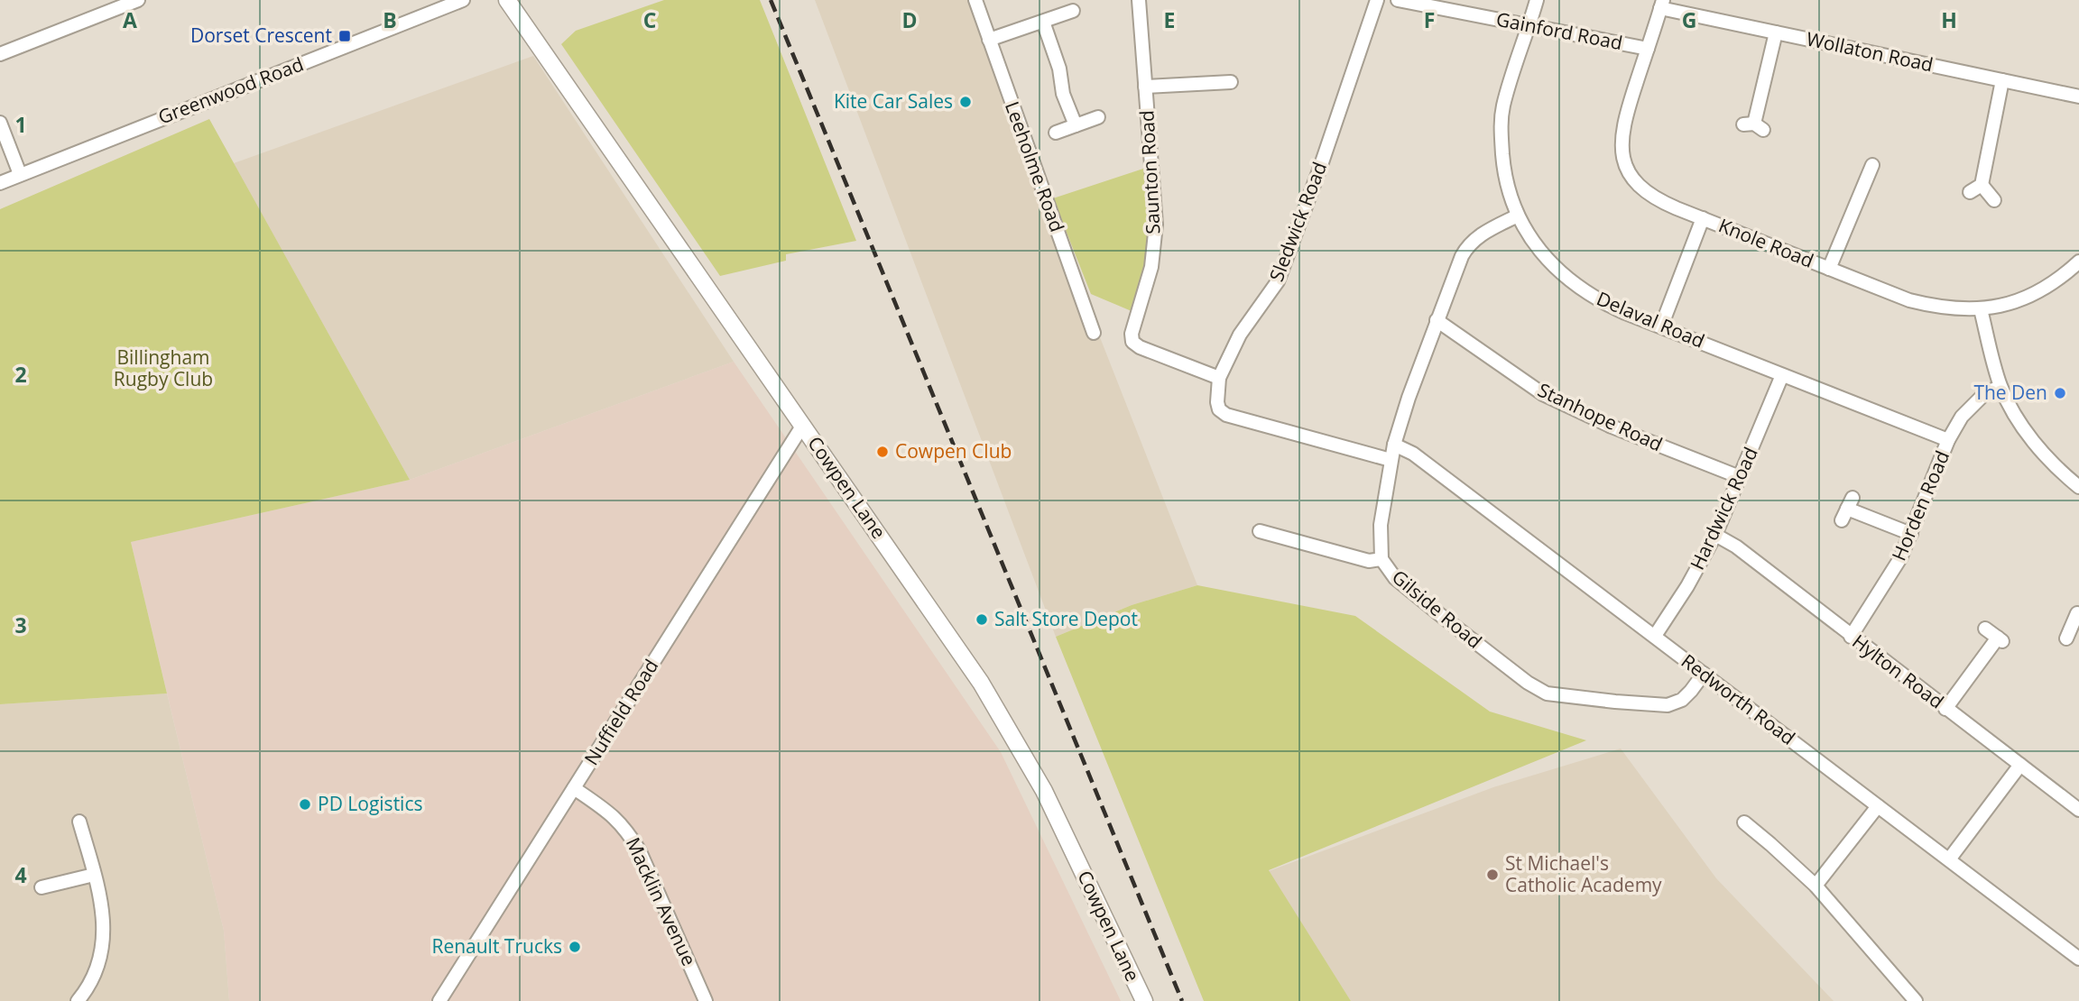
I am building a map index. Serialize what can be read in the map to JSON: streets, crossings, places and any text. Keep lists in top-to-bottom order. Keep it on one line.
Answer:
{"streets":{"street":["Gainford Road","Wollaton Road","Greenwood Road","Leeholme Road","Saunton Road","Sledwick Road","Knole Road","Delaval Road","Stanhope Road","Cowpen Lane","Horden Road","Hardwick Road","Gilside Road","Hylton Road","Redworth Road","Nuffield Road","Macklin Avenue"]},"crossings":[["Gainford Road","Knole Road"],["Gainford Road","Delaval Road"],["Wollaton Road","Knole Road"],["Saunton Road","Sledwick Road"],["Sledwick Road","Gilside Road"],["Delaval Road","Horden Road"],["Delaval Road","Hardwick Road"],["Delaval Road","Gilside Road"],["Stanhope Road","Hardwick Road"],["Stanhope Road","Gilside Road"],["Cowpen Lane","Nuffield Road"],["Horden Road","Hylton Road"],["Hardwick Road","Hylton Road"],["Hardwick Road","Redworth Road"],["Gilside Road","Redworth Road"],["Nuffield Road","Macklin Avenue"]],"parks":["Billingham Rugby Club"],"places":{"transit":["Dorset Crescent"],"other":["Kite Car Sales","The Den","Cowpen Club","Salt Store Depot","PD Logistics","St Michael's Catholic Academy","Renault Trucks"]},"grid":{"columns":["A","B","C","D","E","F","G","H"],"rows":["1","2","3","4"]}}
